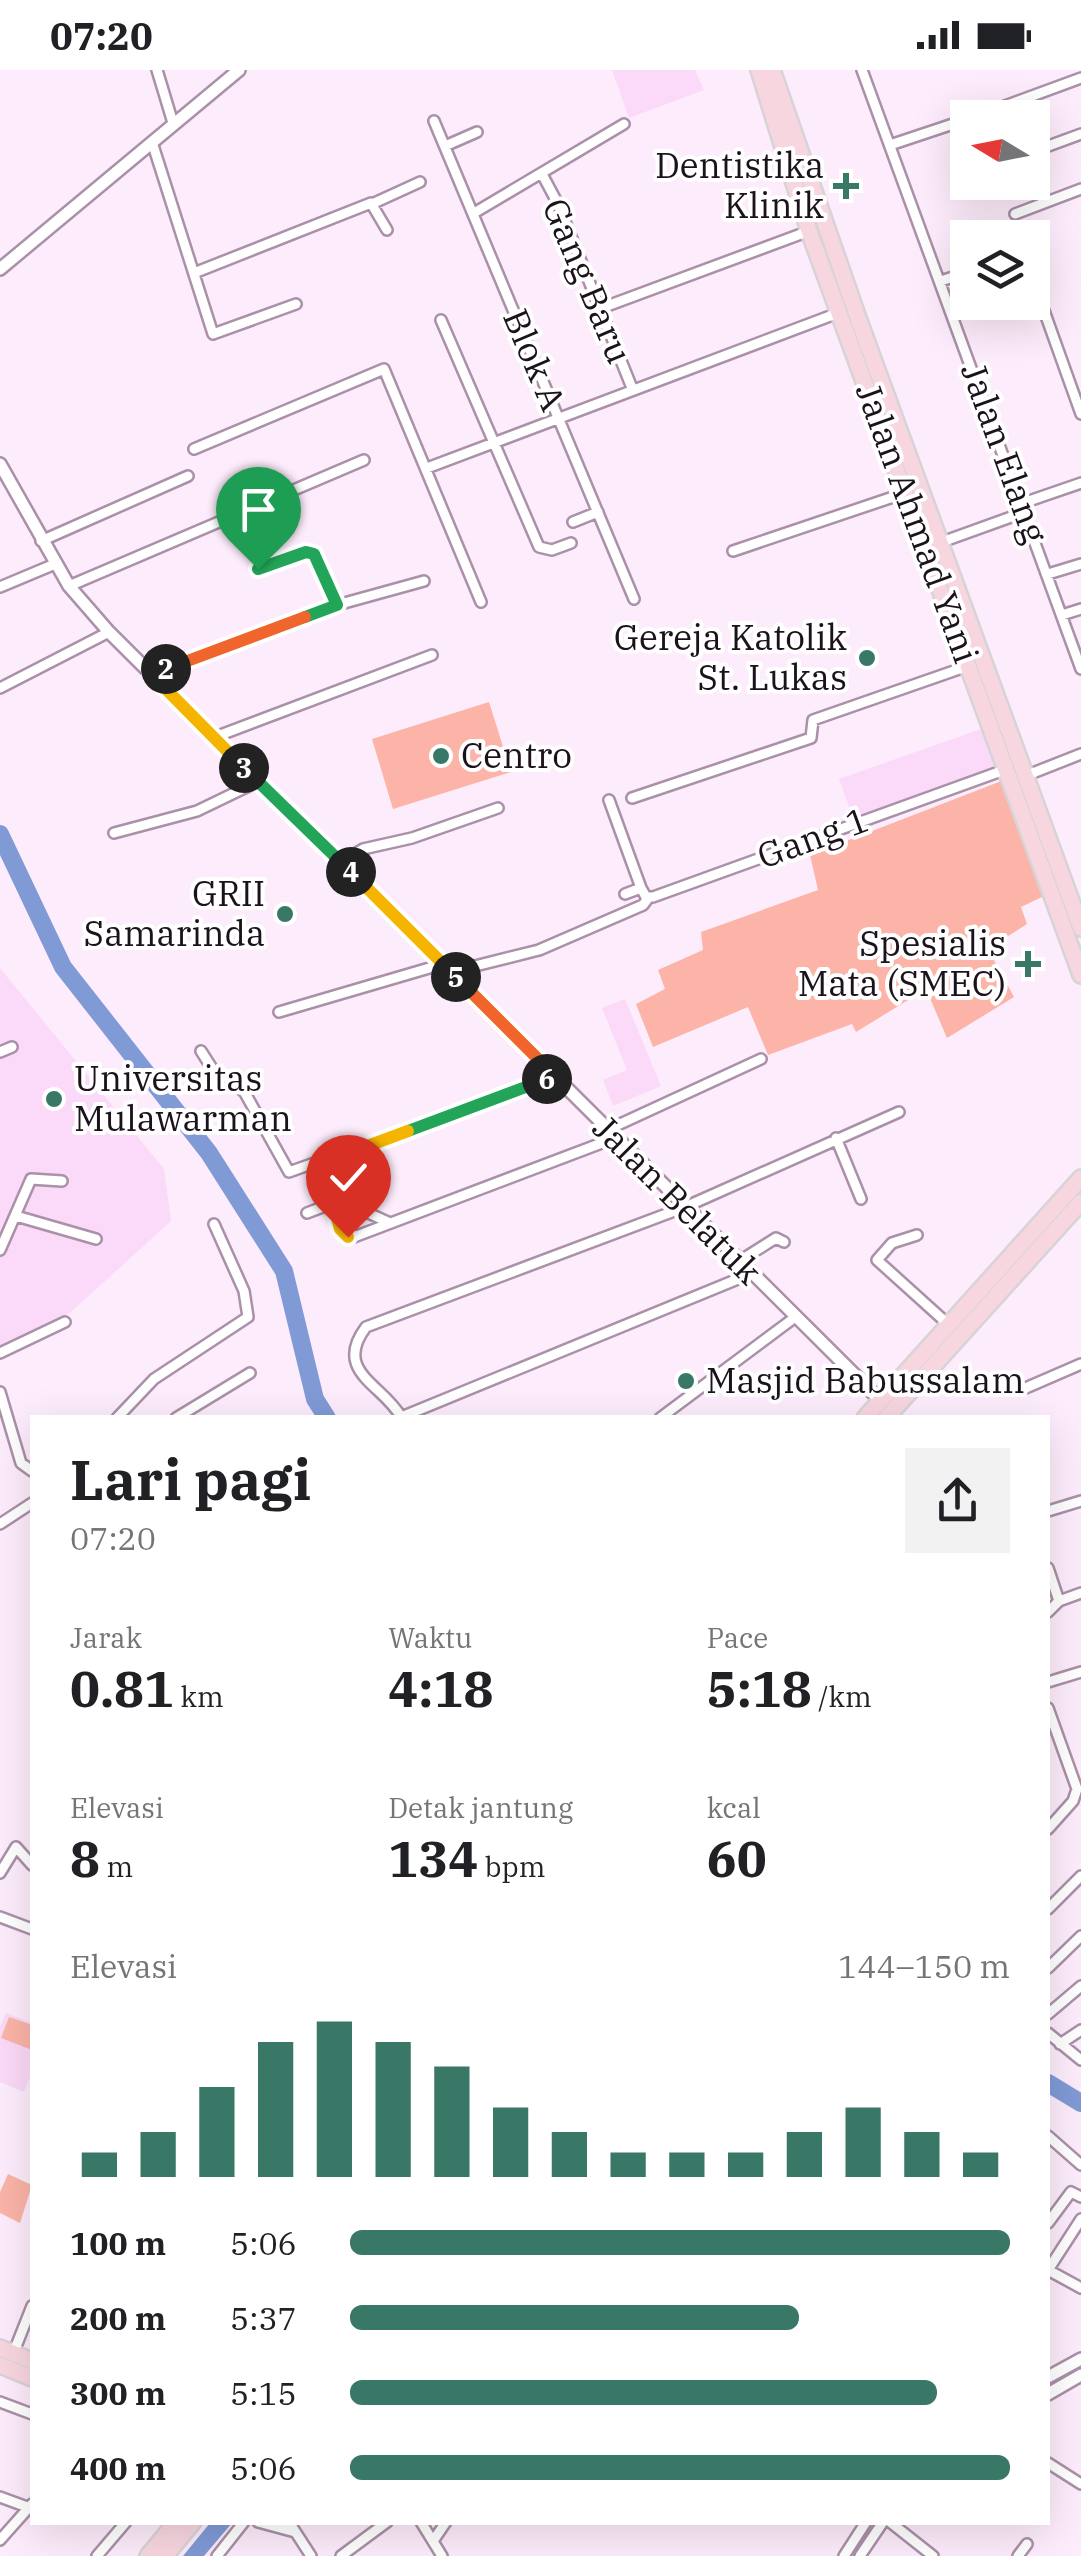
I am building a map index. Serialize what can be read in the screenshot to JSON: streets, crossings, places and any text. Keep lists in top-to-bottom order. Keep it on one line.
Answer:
{"streets":{"main road":["Jalan Ahmad Yani"],"street":["Gang Baru","Blok A","Jalan Elang","Gang 1","Jalan Belatuk"]},"crossings":[["Jalan Ahmad Yani","Gang 1"],["Gang 1","Jalan Belatuk"]],"places":{"health":["Dentistika Klinik","Spesialis Mata (SMEC)"],"other":["Gereja Katolik St. Lukas","Centro","GRII Samarinda","Universitas Mulawarman","Masjid Babussalam"]},"north":"left","page":{"status":"07:20","pins":["2","3","4","5","6"],"heading":["Lari pagi","07:20"],"stats":[["Jarak","0.81 km"],["Waktu","4:18"],["Pace","5:18 /km"],["Elevasi","8 m"],["Detak jantung","134 bpm"],["kcal","60"]],"chart":["Elevasi","144–150 m"],"list":[{"name":"100 m","note":"5:06"},{"name":"200 m","note":"5:37"},{"name":"300 m","note":"5:15"},{"name":"400 m","note":"5:06"}]}}
